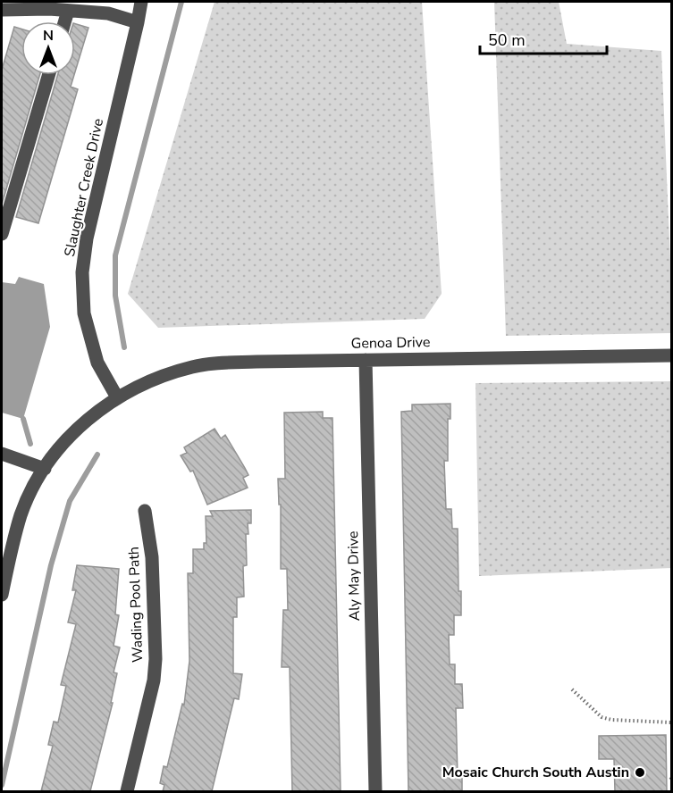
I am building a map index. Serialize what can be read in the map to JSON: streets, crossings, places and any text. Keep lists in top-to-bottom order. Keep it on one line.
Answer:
{"streets":{"street":["Slaughter Creek Drive","Genoa Drive","Aly May Drive","Wading Pool Path"]},"crossings":[["Slaughter Creek Drive","Genoa Drive"],["Genoa Drive","Aly May Drive"]],"places":["Mosaic Church South Austin"],"scale_bar":"50 m","north":"top"}
